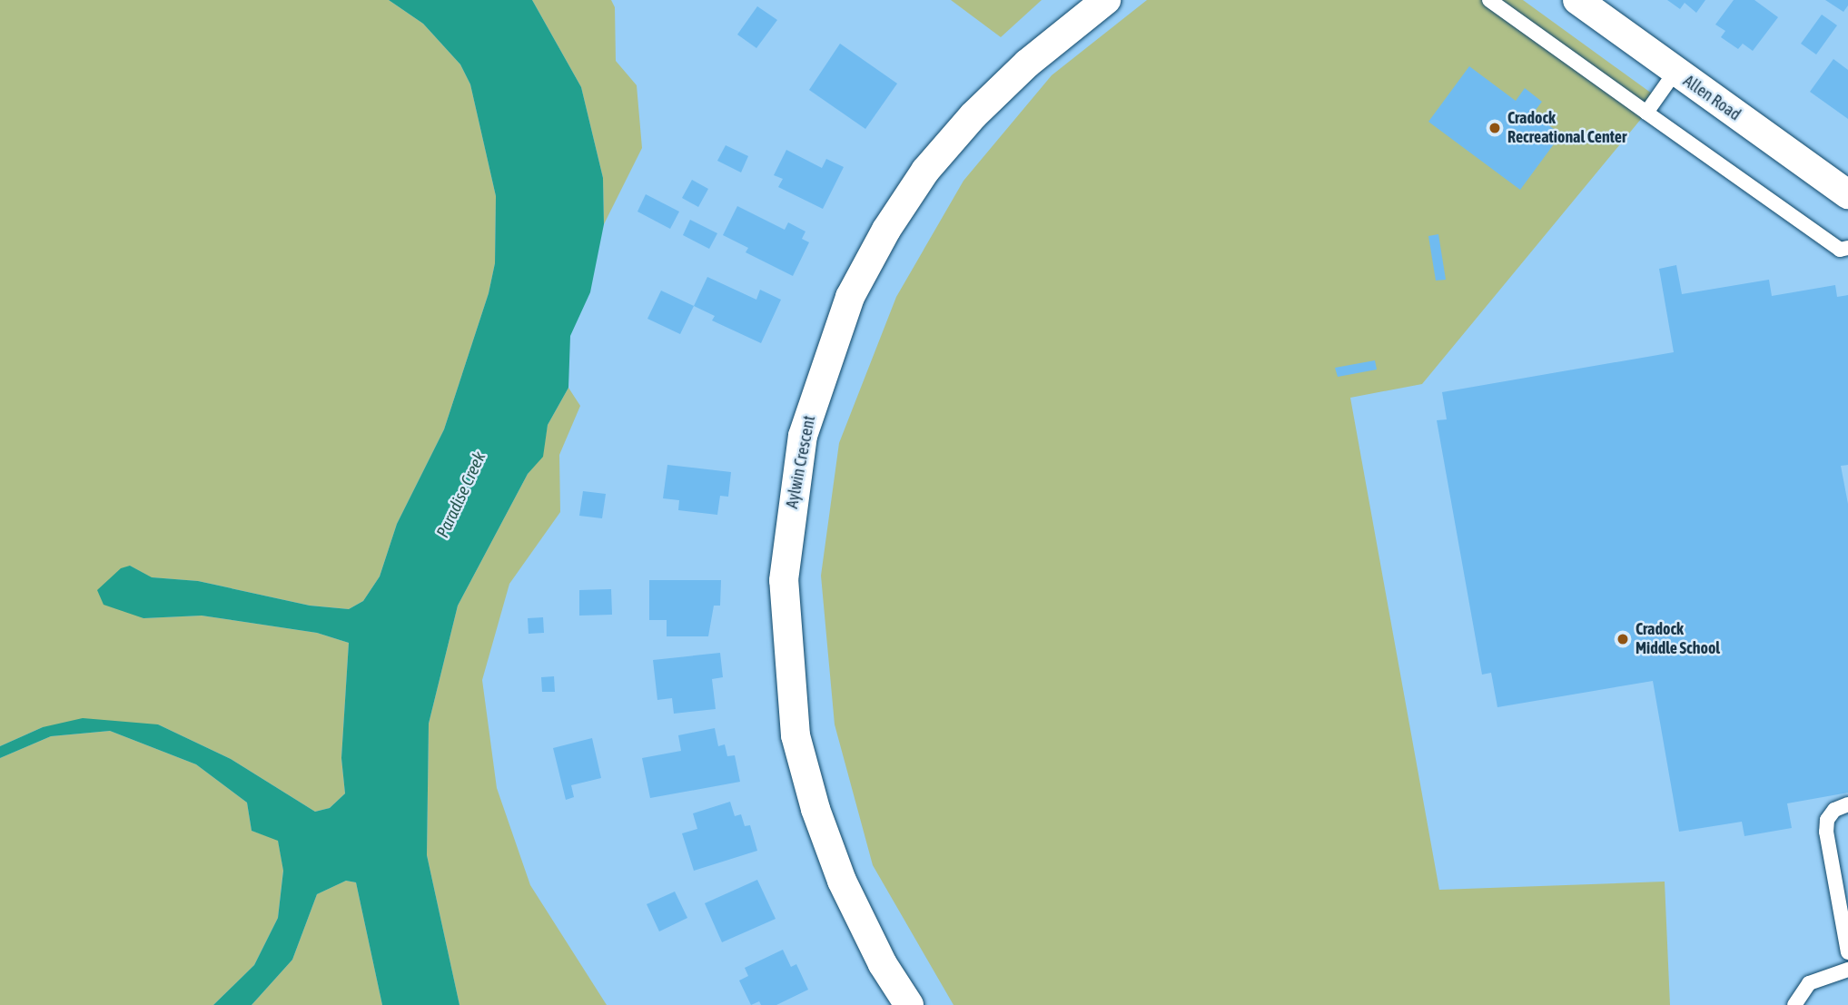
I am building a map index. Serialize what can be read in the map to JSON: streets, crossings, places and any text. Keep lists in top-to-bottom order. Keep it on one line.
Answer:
{"streets":{"street":["Allen Road","Aylwin Crescent"]},"water":["Paradise Creek"],"places":["Cradock Recreational Center","Cradock Middle School"]}
